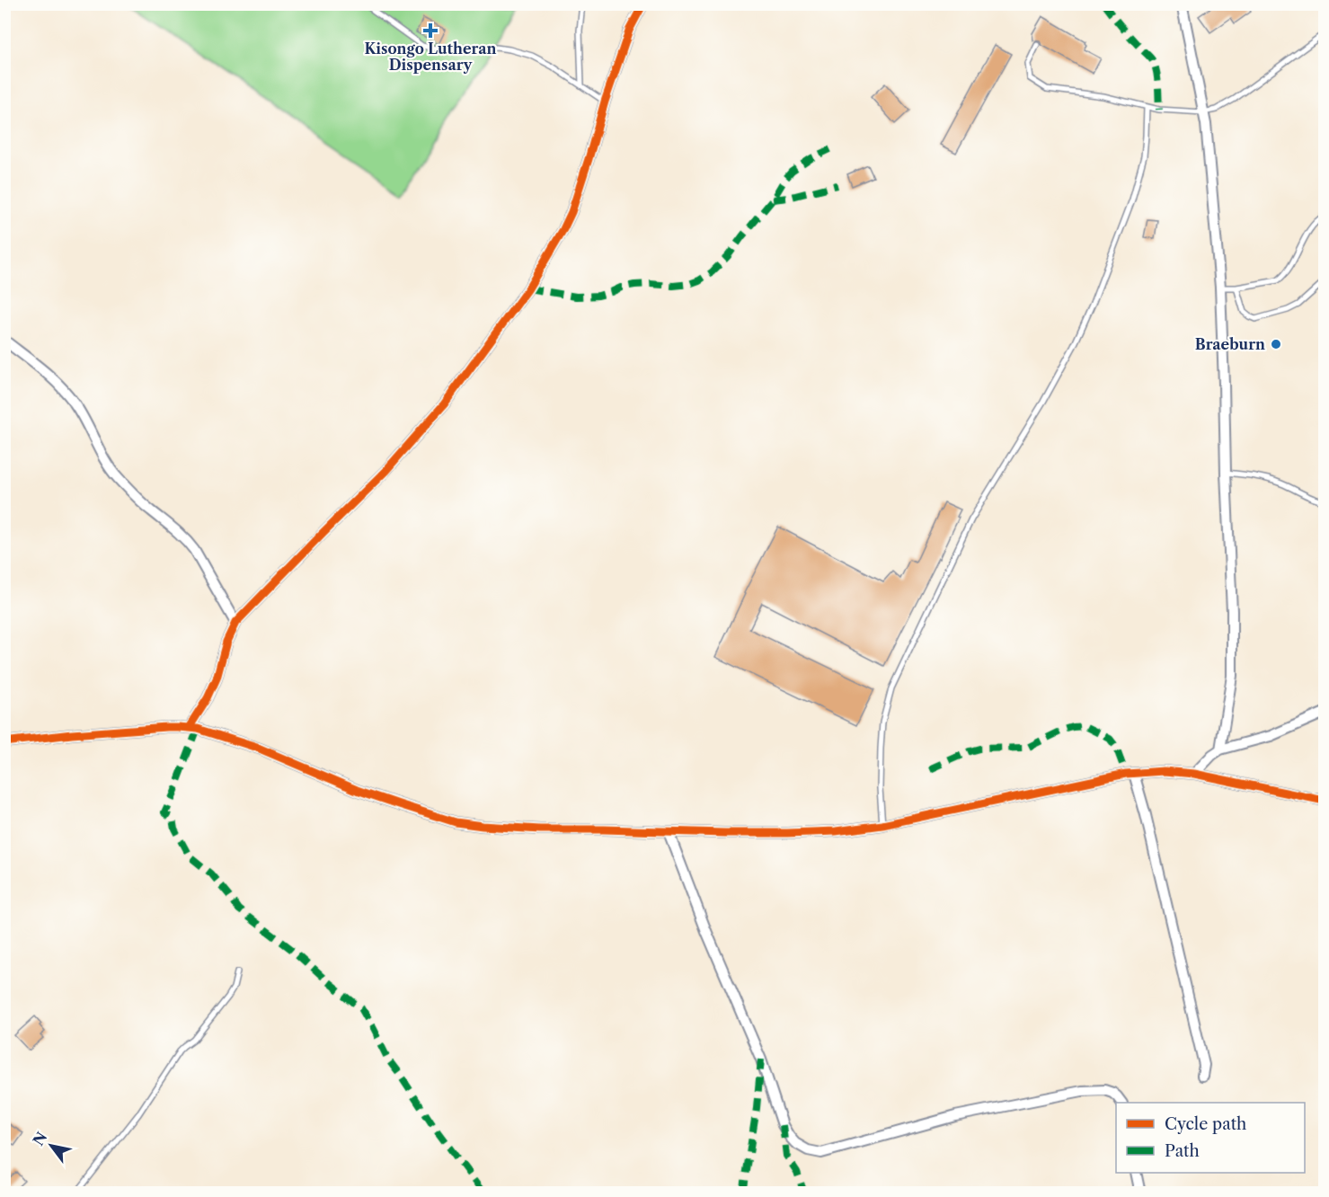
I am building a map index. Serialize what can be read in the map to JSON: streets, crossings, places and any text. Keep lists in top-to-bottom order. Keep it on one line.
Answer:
{"places":{"health":["Kisongo Lutheran Dispensary"],"other":["Braeburn"]},"legend":["Cycle path","Path"],"north":"top left"}
